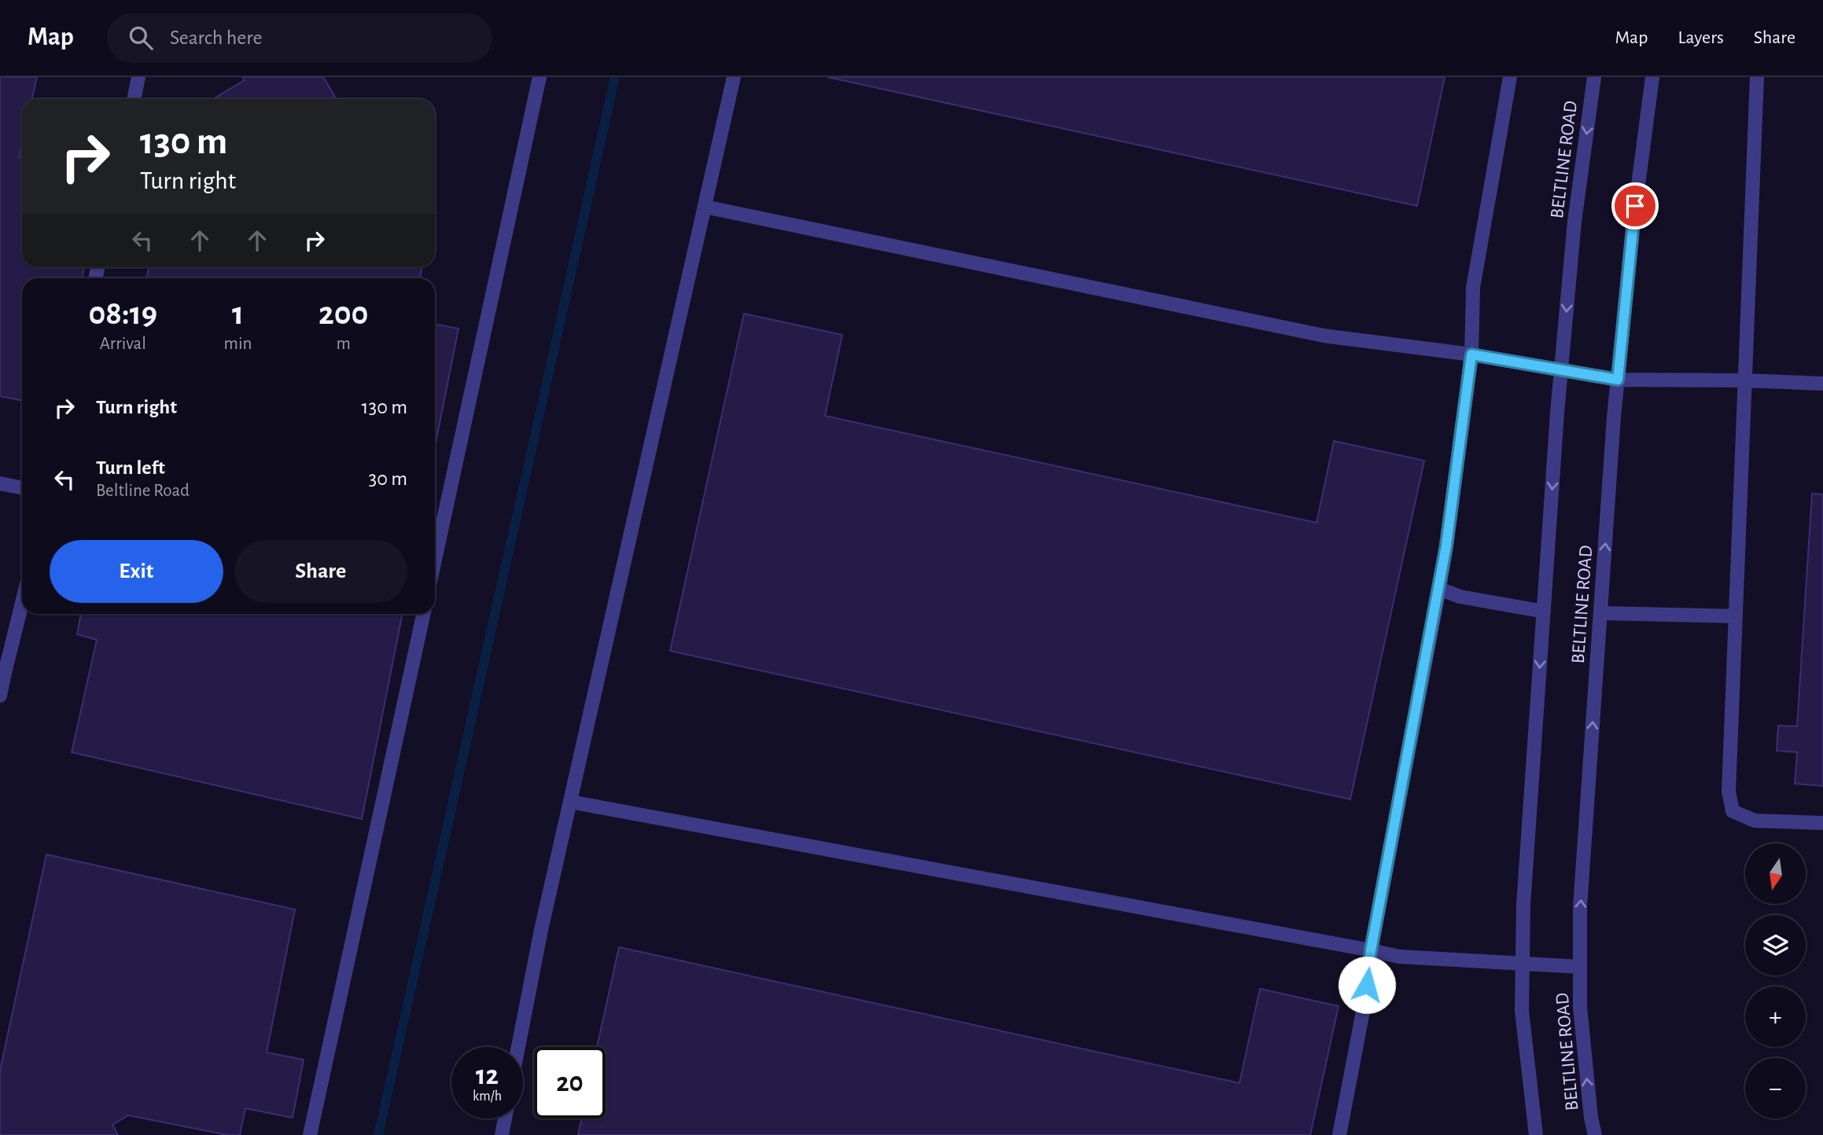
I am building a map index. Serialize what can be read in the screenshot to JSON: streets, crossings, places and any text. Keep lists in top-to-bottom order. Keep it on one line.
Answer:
{"streets":{"street":["BELTLINE ROAD"]},"north":"bottom","page":{"header":"Map","search":"Search here","nav":["Map","Layers","Share"],"turn":["130 m","Turn right"],"eta":["08:19","Arrival","1","min","200","m"],"list":[{"name":"Turn right","value":"130 m"},{"name":"Turn left","note":"Beltline Road","value":"30 m"}],"buttons":["Exit","Share"],"map_buttons":["+","−"],"speed":"12 km/h","limit":"20"}}
